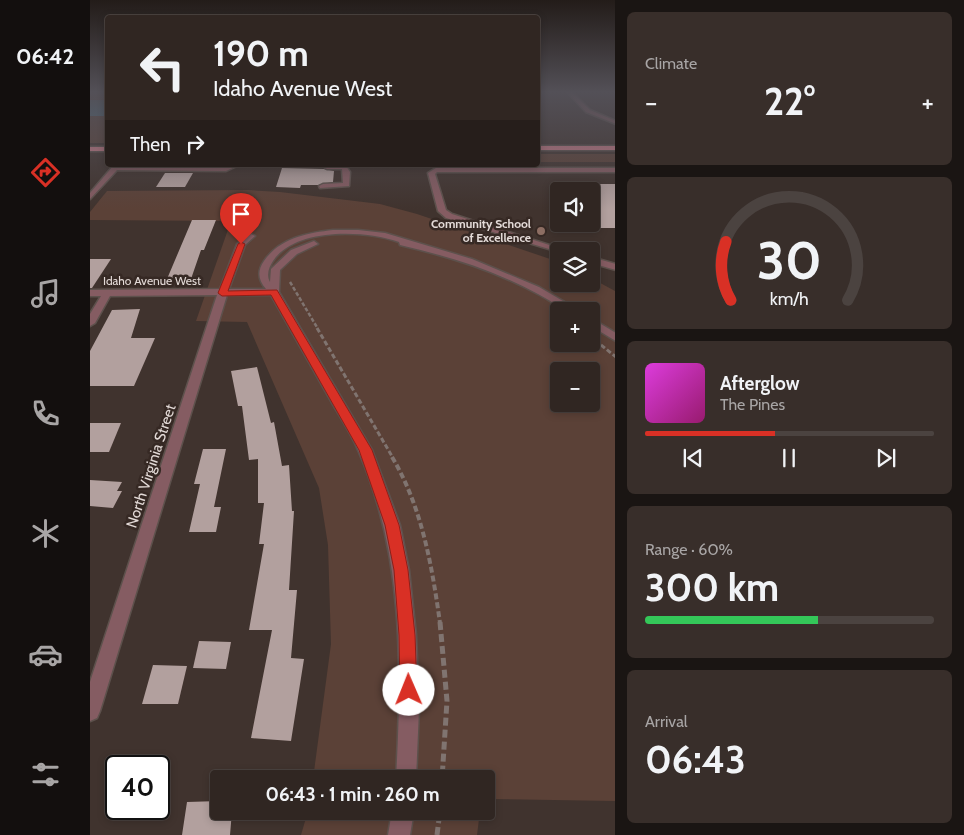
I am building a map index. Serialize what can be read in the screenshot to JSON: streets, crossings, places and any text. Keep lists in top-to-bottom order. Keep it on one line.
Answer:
{"streets":{"street":["Idaho Avenue West","North Virginia Street"]},"crossings":[["Idaho Avenue West","North Virginia Street"]],"places":["Community School of Excellence"],"page":{"tabs":"06:42","tile":["Climate",["Range · 60%","300 km"],["Arrival","06:43"]],"turn":["190 m","Idaho Avenue West"],"heat":["−","22°","+"],"then":"Then","map_buttons":["+","−"],"song":["Afterglow","The Pines"],"limit":"40","trip":"06:43 · 1 min · 260 m","gauge":["30","km/h"]}}
